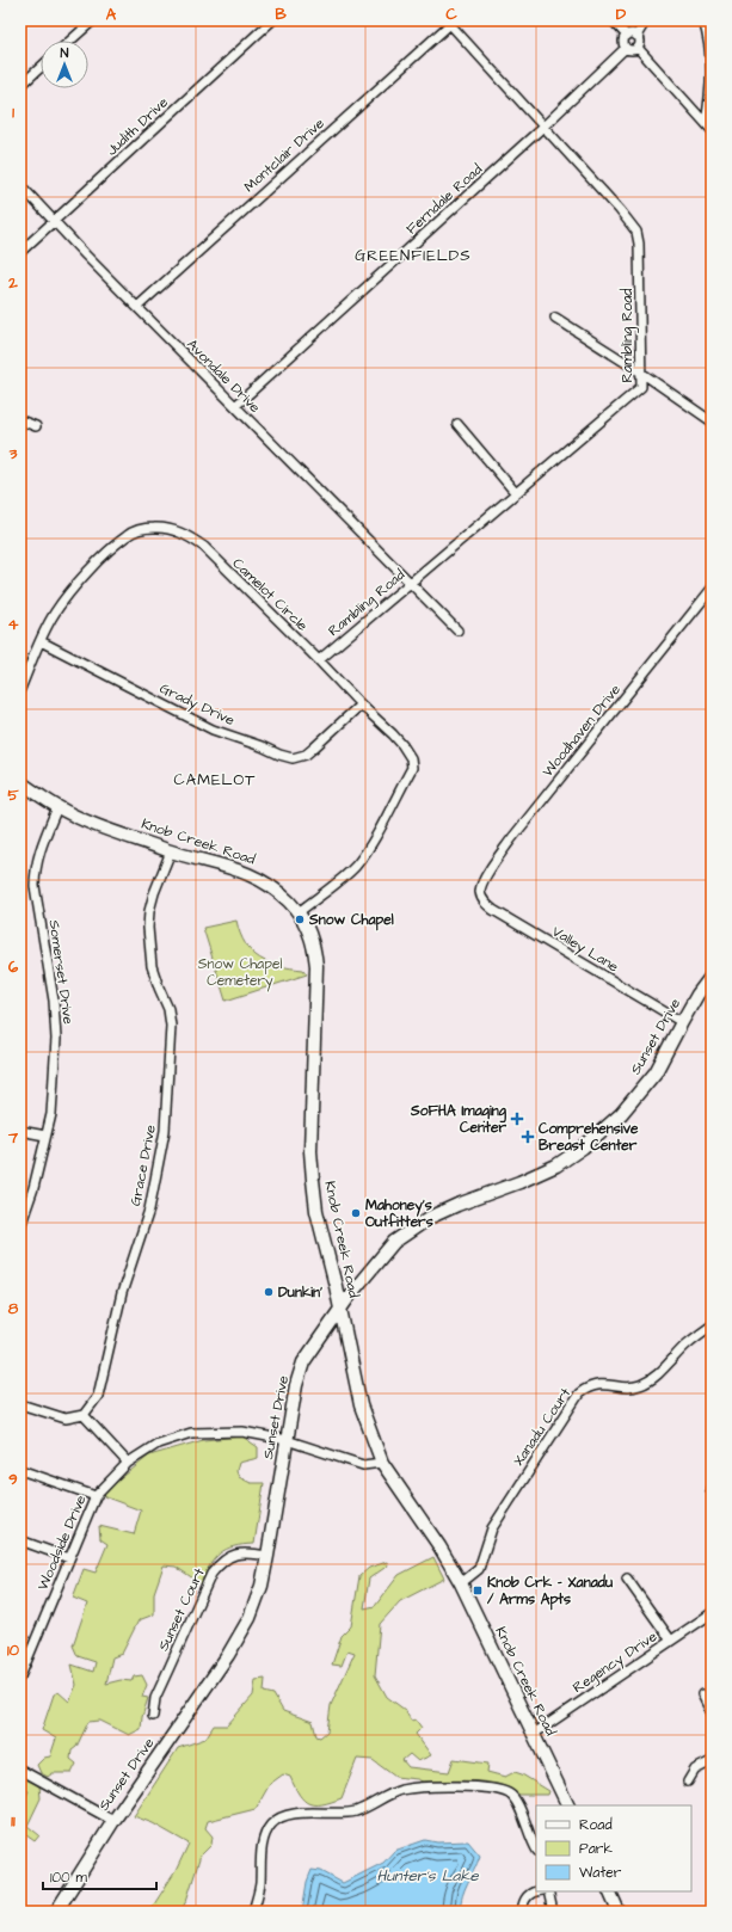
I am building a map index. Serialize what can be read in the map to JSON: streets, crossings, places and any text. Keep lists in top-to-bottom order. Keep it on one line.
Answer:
{"streets":{"main road":["Knob Creek Road","Sunset Drive"],"street":["Judith Drive","Montclair Drive","Ferndale Road","Rambling Road","Avondale Drive","Camelot Circle","Grady Drive","Woodhaven Drive","Valley Lane","Somerset Drive","Grace Drive","Xanadu Court","Woodside Drive","Sunset Court","Regency Drive"]},"crossings":[["Judith Drive","Avondale Drive"],["Montclair Drive","Rambling Road"],["Montclair Drive","Avondale Drive"],["Ferndale Road","Rambling Road"],["Ferndale Road","Avondale Drive"],["Rambling Road","Avondale Drive"],["Rambling Road","Camelot Circle"],["Camelot Circle","Grady Drive"],["Camelot Circle","Knob Creek Road"],["Woodhaven Drive","Valley Lane"],["Knob Creek Road","Somerset Drive"],["Knob Creek Road","Sunset Drive"],["Knob Creek Road","Grace Drive"],["Knob Creek Road","Xanadu Court"],["Knob Creek Road","Woodside Drive"],["Knob Creek Road","Regency Drive"],["Valley Lane","Sunset Drive"],["Sunset Drive","Woodside Drive"],["Sunset Drive","Sunset Court"]],"districts":["GREENFIELDS","CAMELOT"],"water":["Hunter's Lake"],"parks":["Snow Chapel Cemetery"],"places":{"other":["Snow Chapel","Mahoney's Outfitters","Dunkin'"],"health":["SoFHA Imaging Center","Comprehensive Breast Center"],"transit":["Knob Crk - Xanadu / Arms Apts"]},"legend":["Road","Park","Water"],"scale_bar":"100 m","north":"top","grid":{"columns":["A","B","C","D"],"rows":["1","2","3","4","5","6","7","8","9","10","11"]}}
